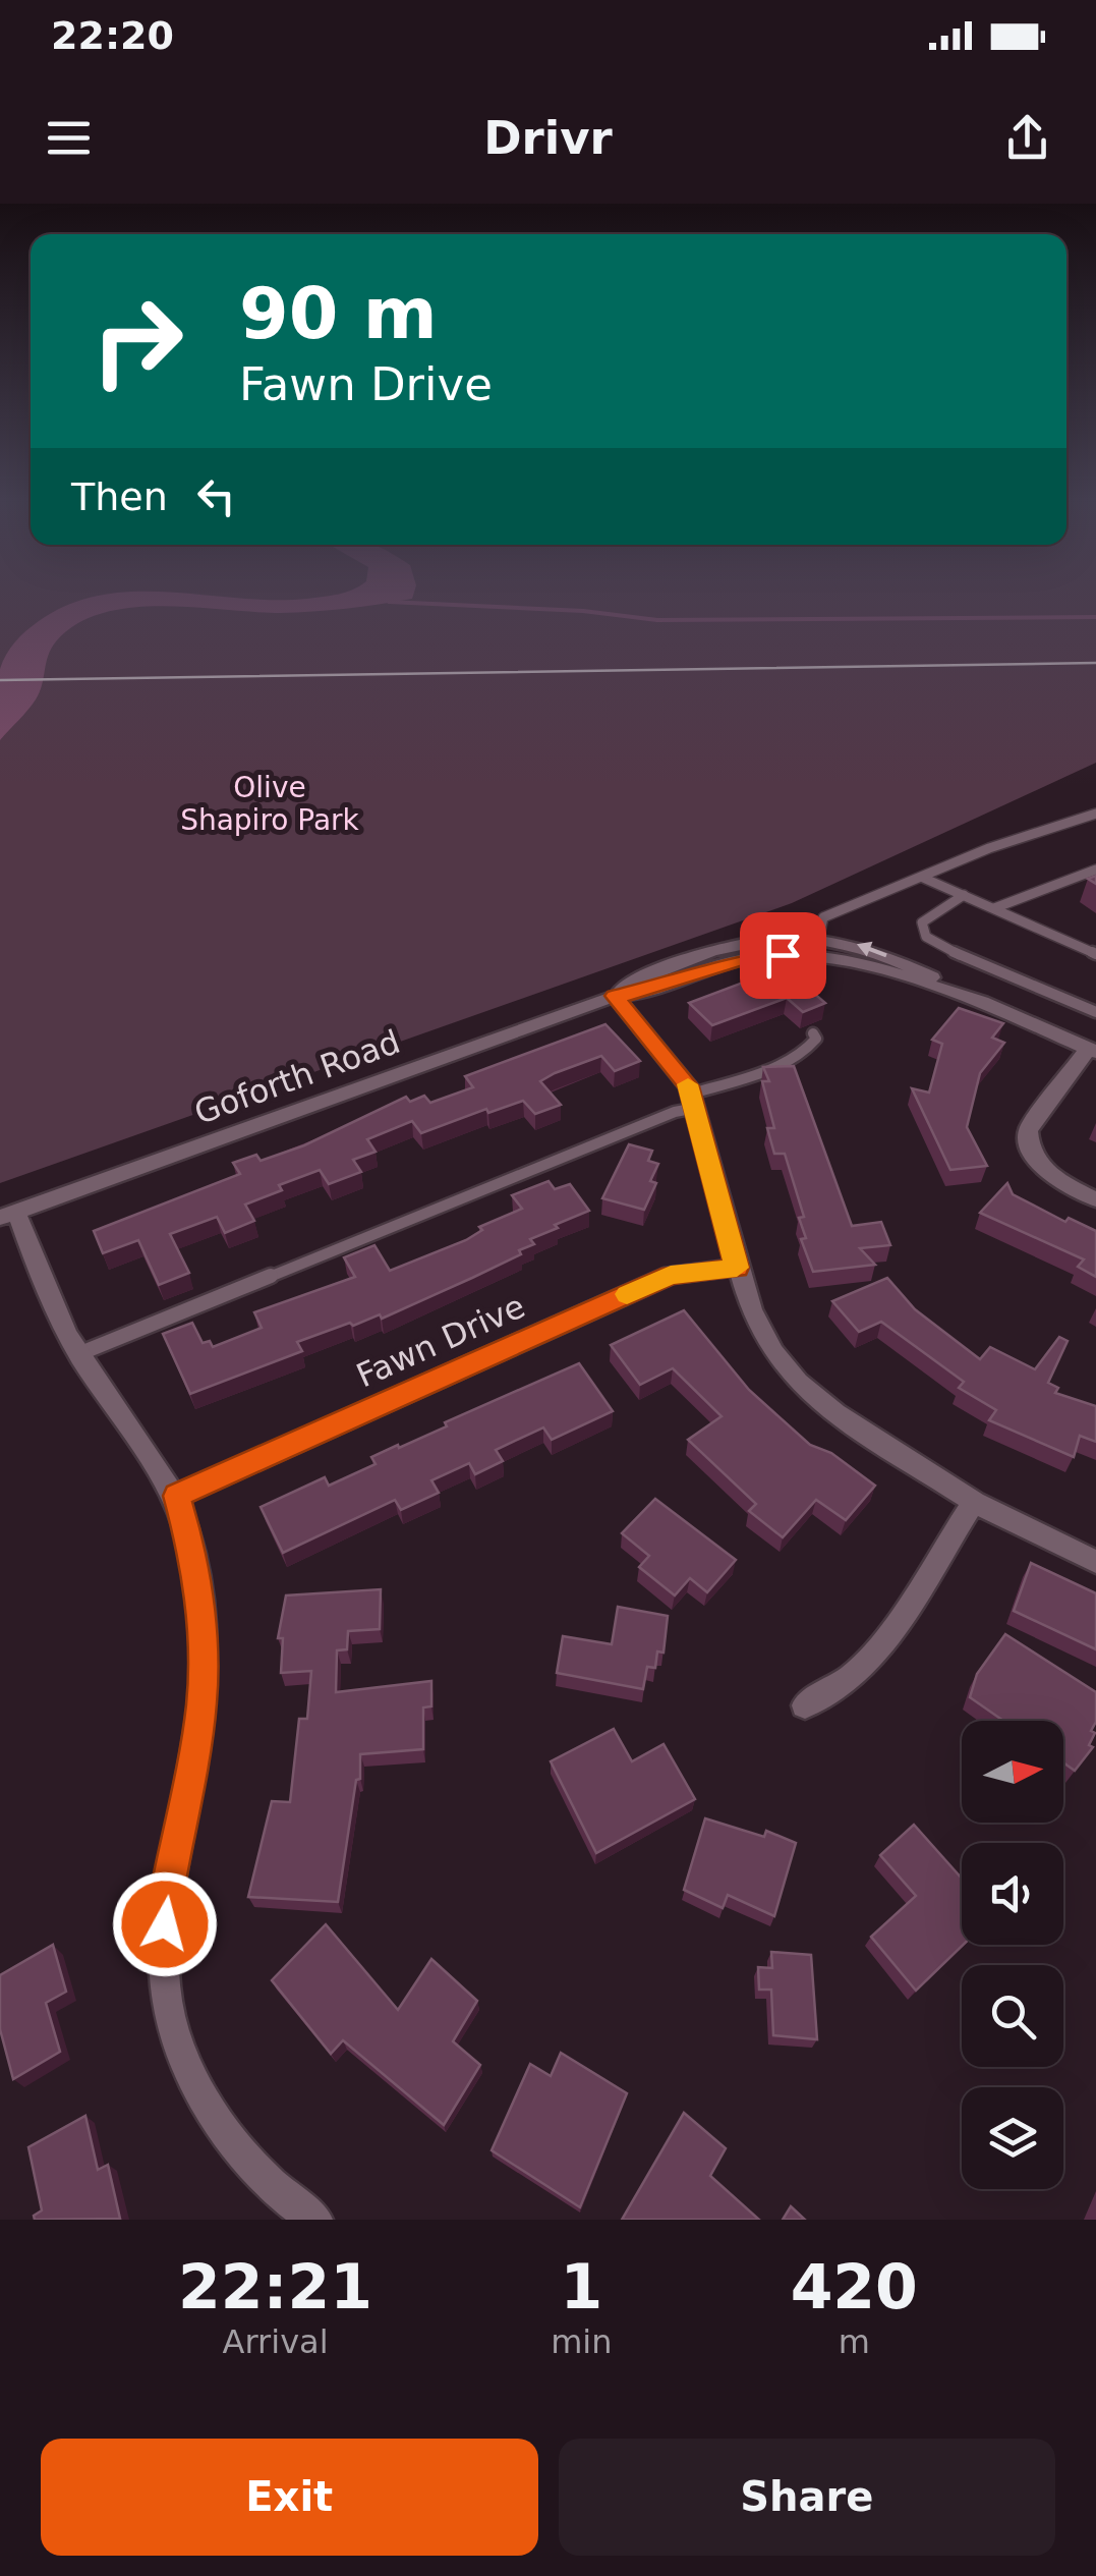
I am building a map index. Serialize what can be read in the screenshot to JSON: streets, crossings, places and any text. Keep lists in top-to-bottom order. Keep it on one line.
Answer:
{"streets":{"street":["Goforth Road","Fawn Drive"]},"parks":["Olive Shapiro Park"],"north":"right","page":{"status":"22:20","header":"Drivr","turn":["90 m","Fawn Drive"],"then":"Then","eta":["22:21","Arrival","1","min","420","m"],"buttons":["Exit","Share"]}}
